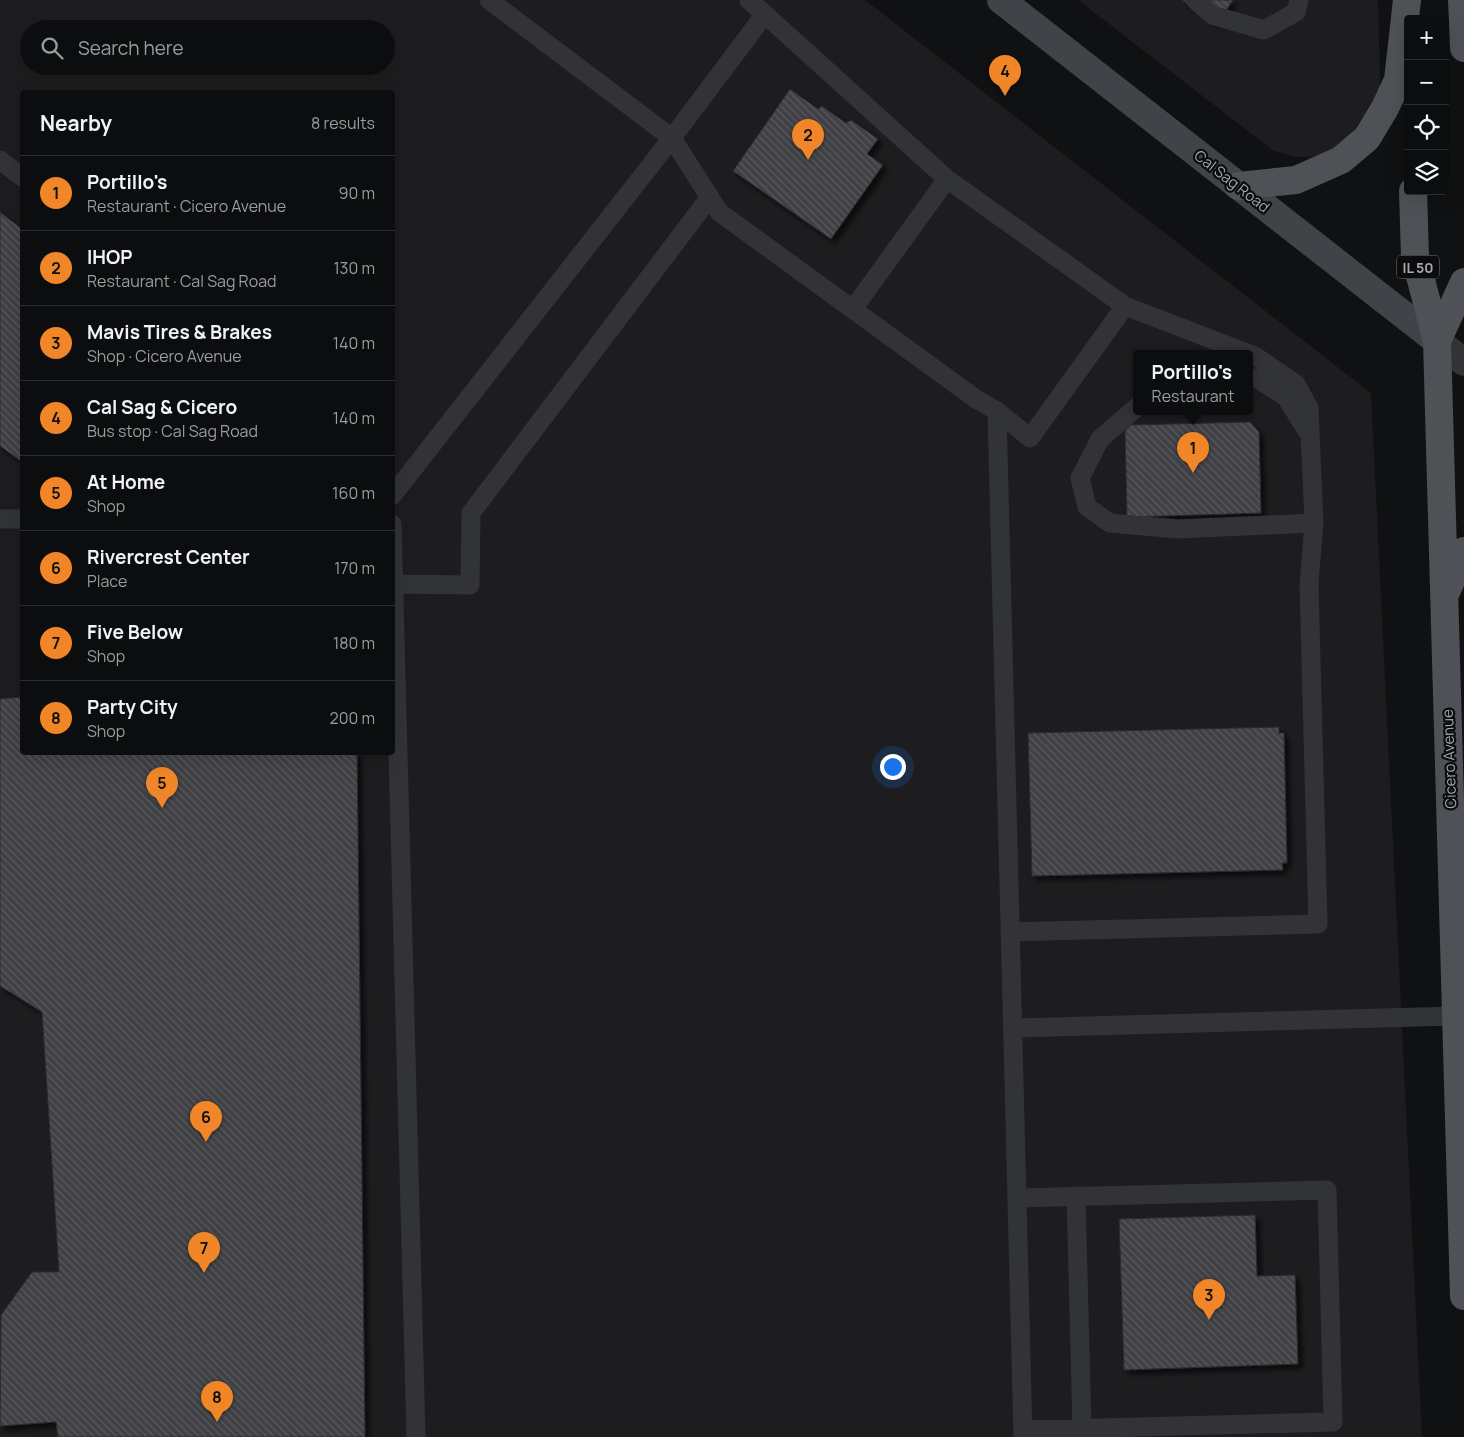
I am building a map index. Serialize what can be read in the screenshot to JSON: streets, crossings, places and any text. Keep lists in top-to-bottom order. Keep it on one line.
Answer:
{"streets":{"main road":["Cal Sag Road","IL 50","Cicero Avenue"]},"crossings":[["Cal Sag Road","Cicero Avenue"]],"page":{"map_buttons":["+","−"],"search":"Search here","pins":["4","2","1","5","6","7","3","8"],"heading":["Nearby","8 results"],"list":[{"mark":"1","name":"Portillo's","note":"Restaurant · Cicero Avenue","value":"90 m"},{"mark":"2","name":"IHOP","note":"Restaurant · Cal Sag Road","value":"130 m"},{"mark":"3","name":"Mavis Tires & Brakes","note":"Shop · Cicero Avenue","value":"140 m"},{"mark":"4","name":"Cal Sag & Cicero","note":"Bus stop · Cal Sag Road","value":"140 m"},{"mark":"5","name":"At Home","note":"Shop","value":"160 m"},{"mark":"6","name":"Rivercrest Center","note":"Place","value":"170 m"},{"mark":"7","name":"Five Below","note":"Shop","value":"180 m"},{"mark":"8","name":"Party City","note":"Shop","value":"200 m"}],"popup":["Portillo's","Restaurant"]}}
